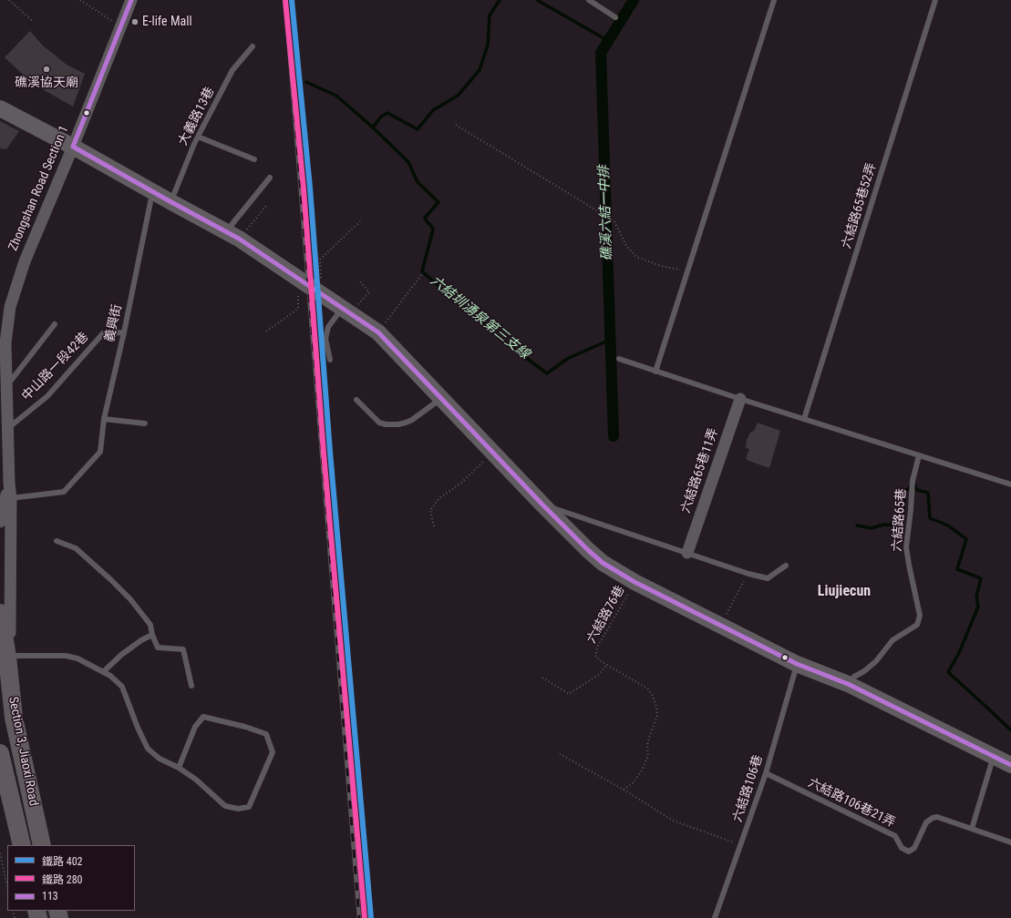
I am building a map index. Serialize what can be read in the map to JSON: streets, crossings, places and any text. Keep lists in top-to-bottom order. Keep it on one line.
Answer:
{"streets":{"main road":["Section 3, Jiaoxi Road"],"street":["Zhongshan Road Section 1","六結路65巷11弄"],"lane":["大義路13巷","六結路65巷52弄","義興街","中山路一段42巷","六結路65巷","六結路106巷","六結路106巷21弄"],"path":["六結路76巷"]},"crossings":[["Zhongshan Road Section 1","義興街"],["Zhongshan Road Section 1","中山路一段42巷"],["Zhongshan Road Section 1","Section 3, Jiaoxi Road"],["義興街","中山路一段42巷"],["六結路106巷","六結路106巷21弄"]],"districts":["Liujiecun"],"water":["礁溪六結一中排","六結圳湧泉第三支線"],"places":["E-life Mall","礁溪協天廟"],"lines":["rail line 402","transit line 113","rail line 280"],"legend":["鐵路 402","鐵路 280","113"]}
